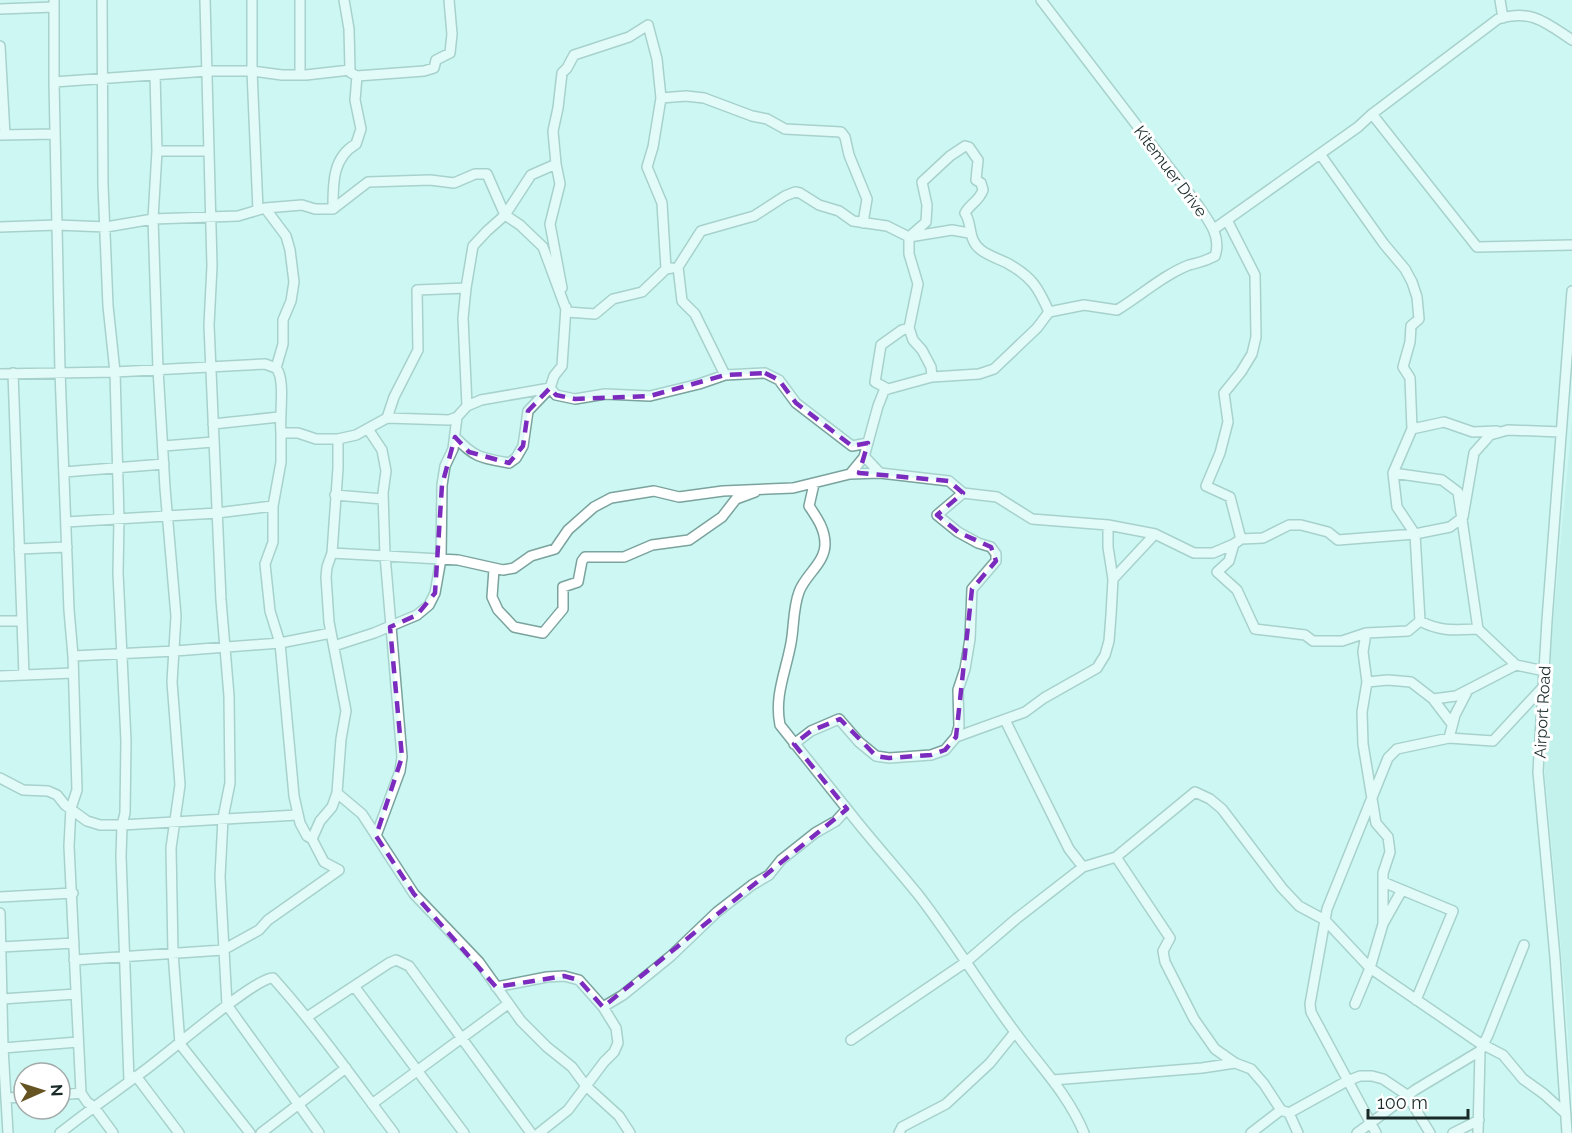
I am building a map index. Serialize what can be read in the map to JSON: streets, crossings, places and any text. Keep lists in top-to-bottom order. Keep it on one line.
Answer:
{"streets":{"street":["Kitemuer Drive","Airport Road"]},"scale_bar":"100 m","north":"right"}
